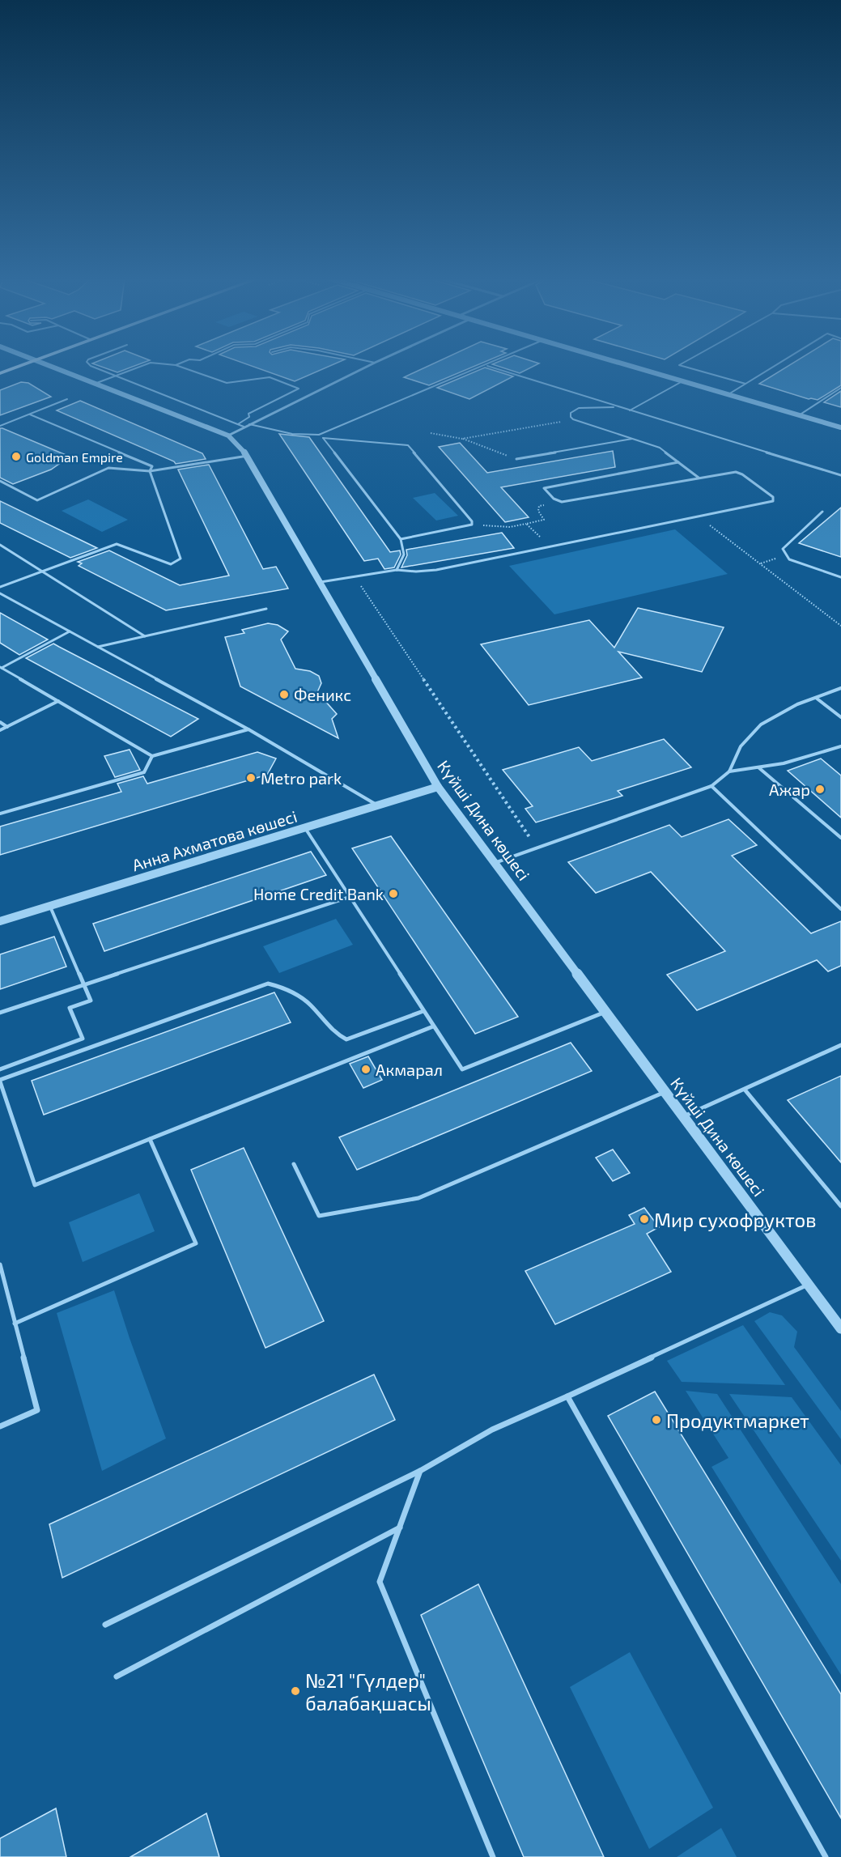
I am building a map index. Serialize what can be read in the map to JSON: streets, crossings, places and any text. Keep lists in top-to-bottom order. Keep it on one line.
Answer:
{"streets":{"street":["Күйші Дина көшесі","Анна Ахматова көшесі"]},"crossings":[["Күйші Дина көшесі","Анна Ахматова көшесі"]],"places":["Goldman Empire","Феникс","Metro park","Ажар","Home Credit Bank","Акмарал","Мир сухофруктов","Продуктмаркет","№21 \"Гүлдер\" балабақшасы"]}
